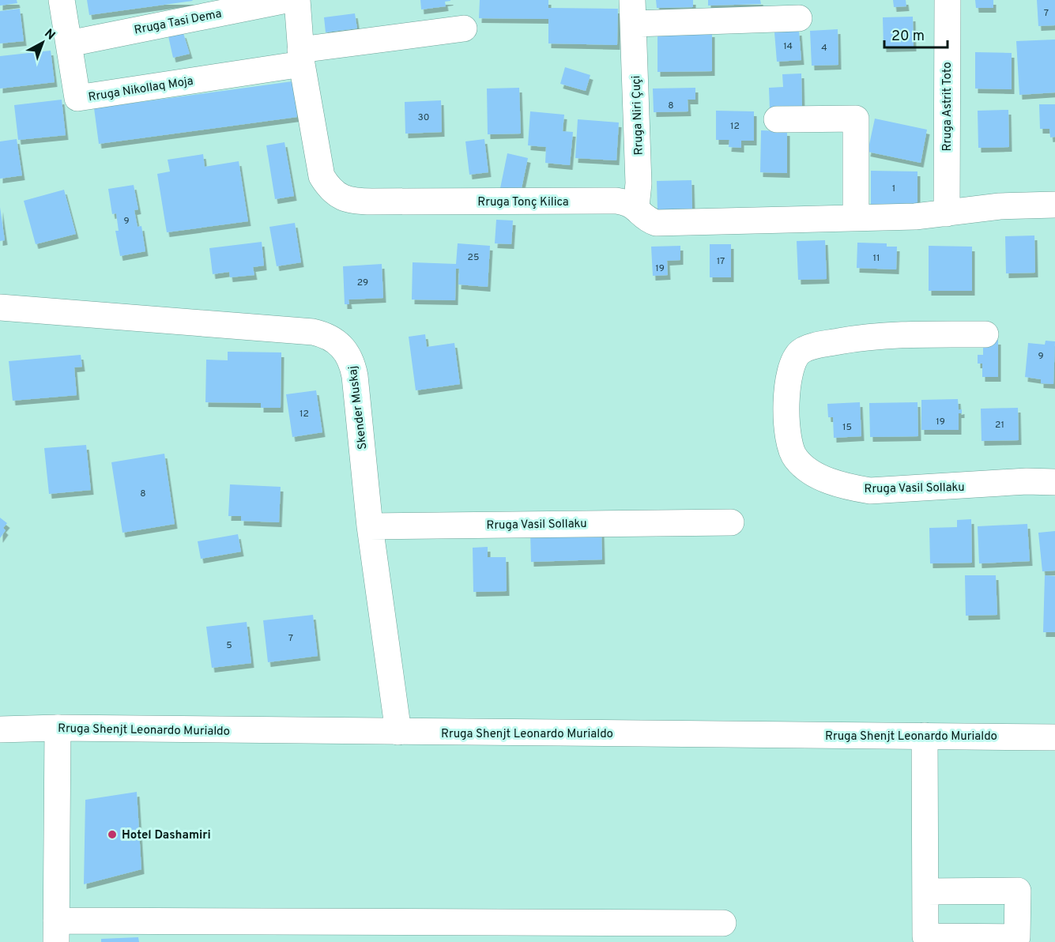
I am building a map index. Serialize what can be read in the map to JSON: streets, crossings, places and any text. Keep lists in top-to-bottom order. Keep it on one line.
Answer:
{"streets":{"street":["Rruga Tasi Dema","Rruga Nikollaq Moja","Rruga Astrit Toto","Rruga Niri Çuçi","Rruga Tonç Kilica","Skender Muskaj","Rruga Vasil Sollaku","Rruga Shenjt Leonardo Murialdo"]},"crossings":[["Rruga Tasi Dema","Rruga Nikollaq Moja"],["Rruga Nikollaq Moja","Rruga Tonç Kilica"],["Rruga Astrit Toto","Rruga Tonç Kilica"],["Rruga Niri Çuçi","Rruga Tonç Kilica"],["Skender Muskaj","Rruga Vasil Sollaku"],["Skender Muskaj","Rruga Shenjt Leonardo Murialdo"]],"places":["Hotel Dashamiri"],"house_numbers":["7","14","4","8","30","12","1","9","25","11","17","19","29","9","12","19","21","15","8","7","5"],"scale_bar":"20 m","north":"top right"}
